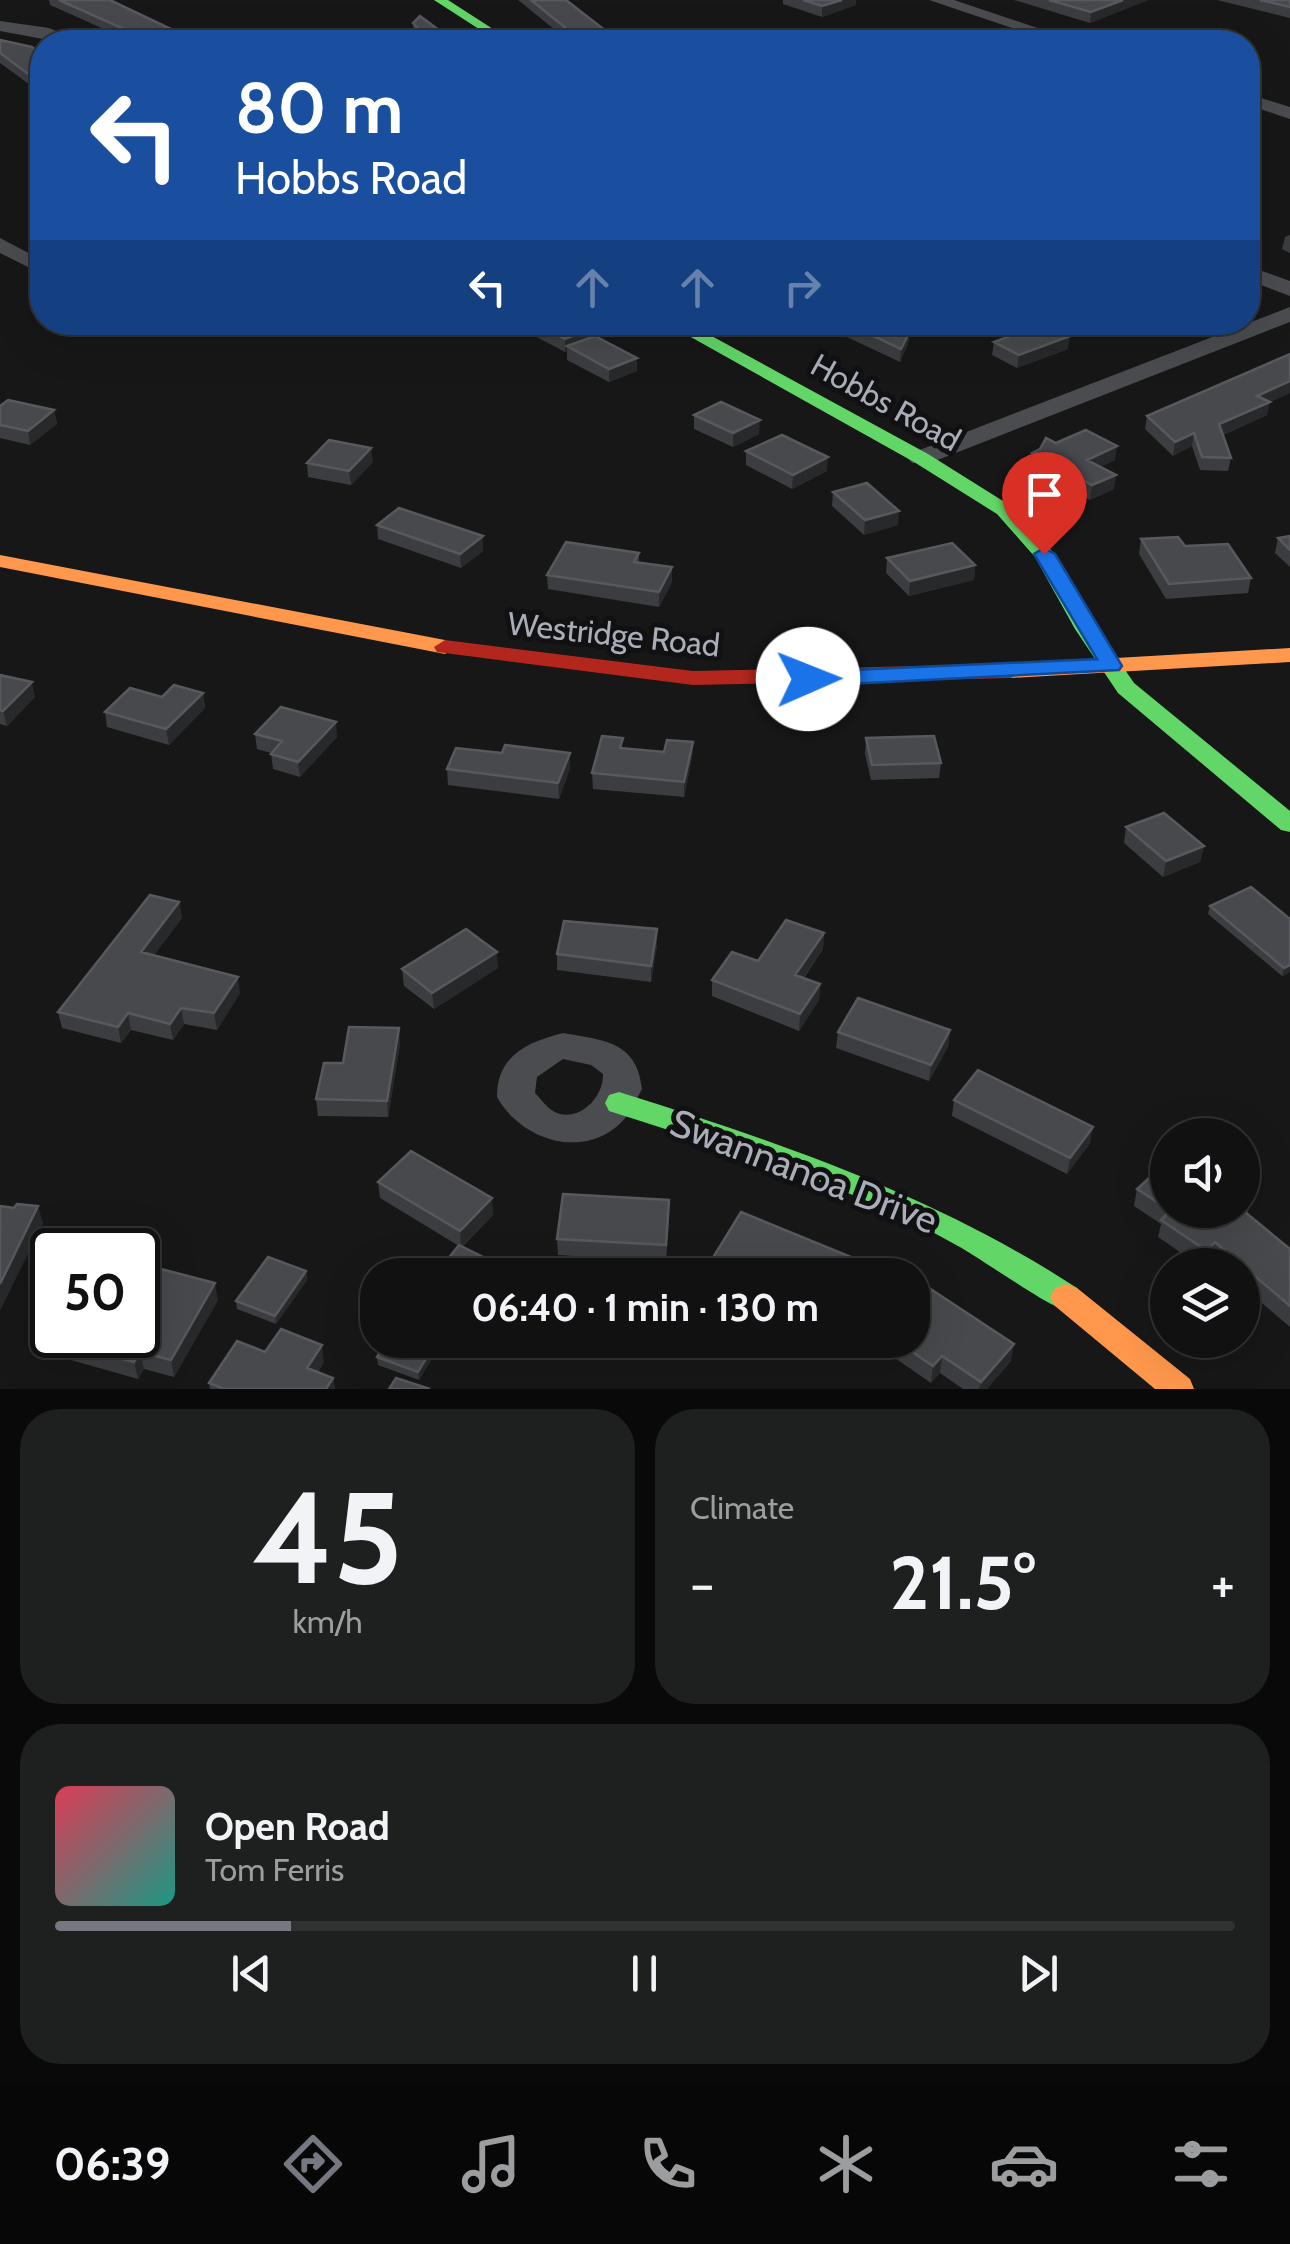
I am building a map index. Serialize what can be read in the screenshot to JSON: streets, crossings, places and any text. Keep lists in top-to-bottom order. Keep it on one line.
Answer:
{"streets":{"street":["Hobbs Road","Westridge Road","Swannanoa Drive"]},"crossings":[["Hobbs Road","Westridge Road"]],"page":{"turn":["80 m","Hobbs Road"],"limit":"50","trip":"06:40 · 1 min · 130 m","tile":[["45","km/h"],"Climate"],"heat":["−","21.5°","+"],"song":["Open Road","Tom Ferris"],"tabs":"06:39"}}
